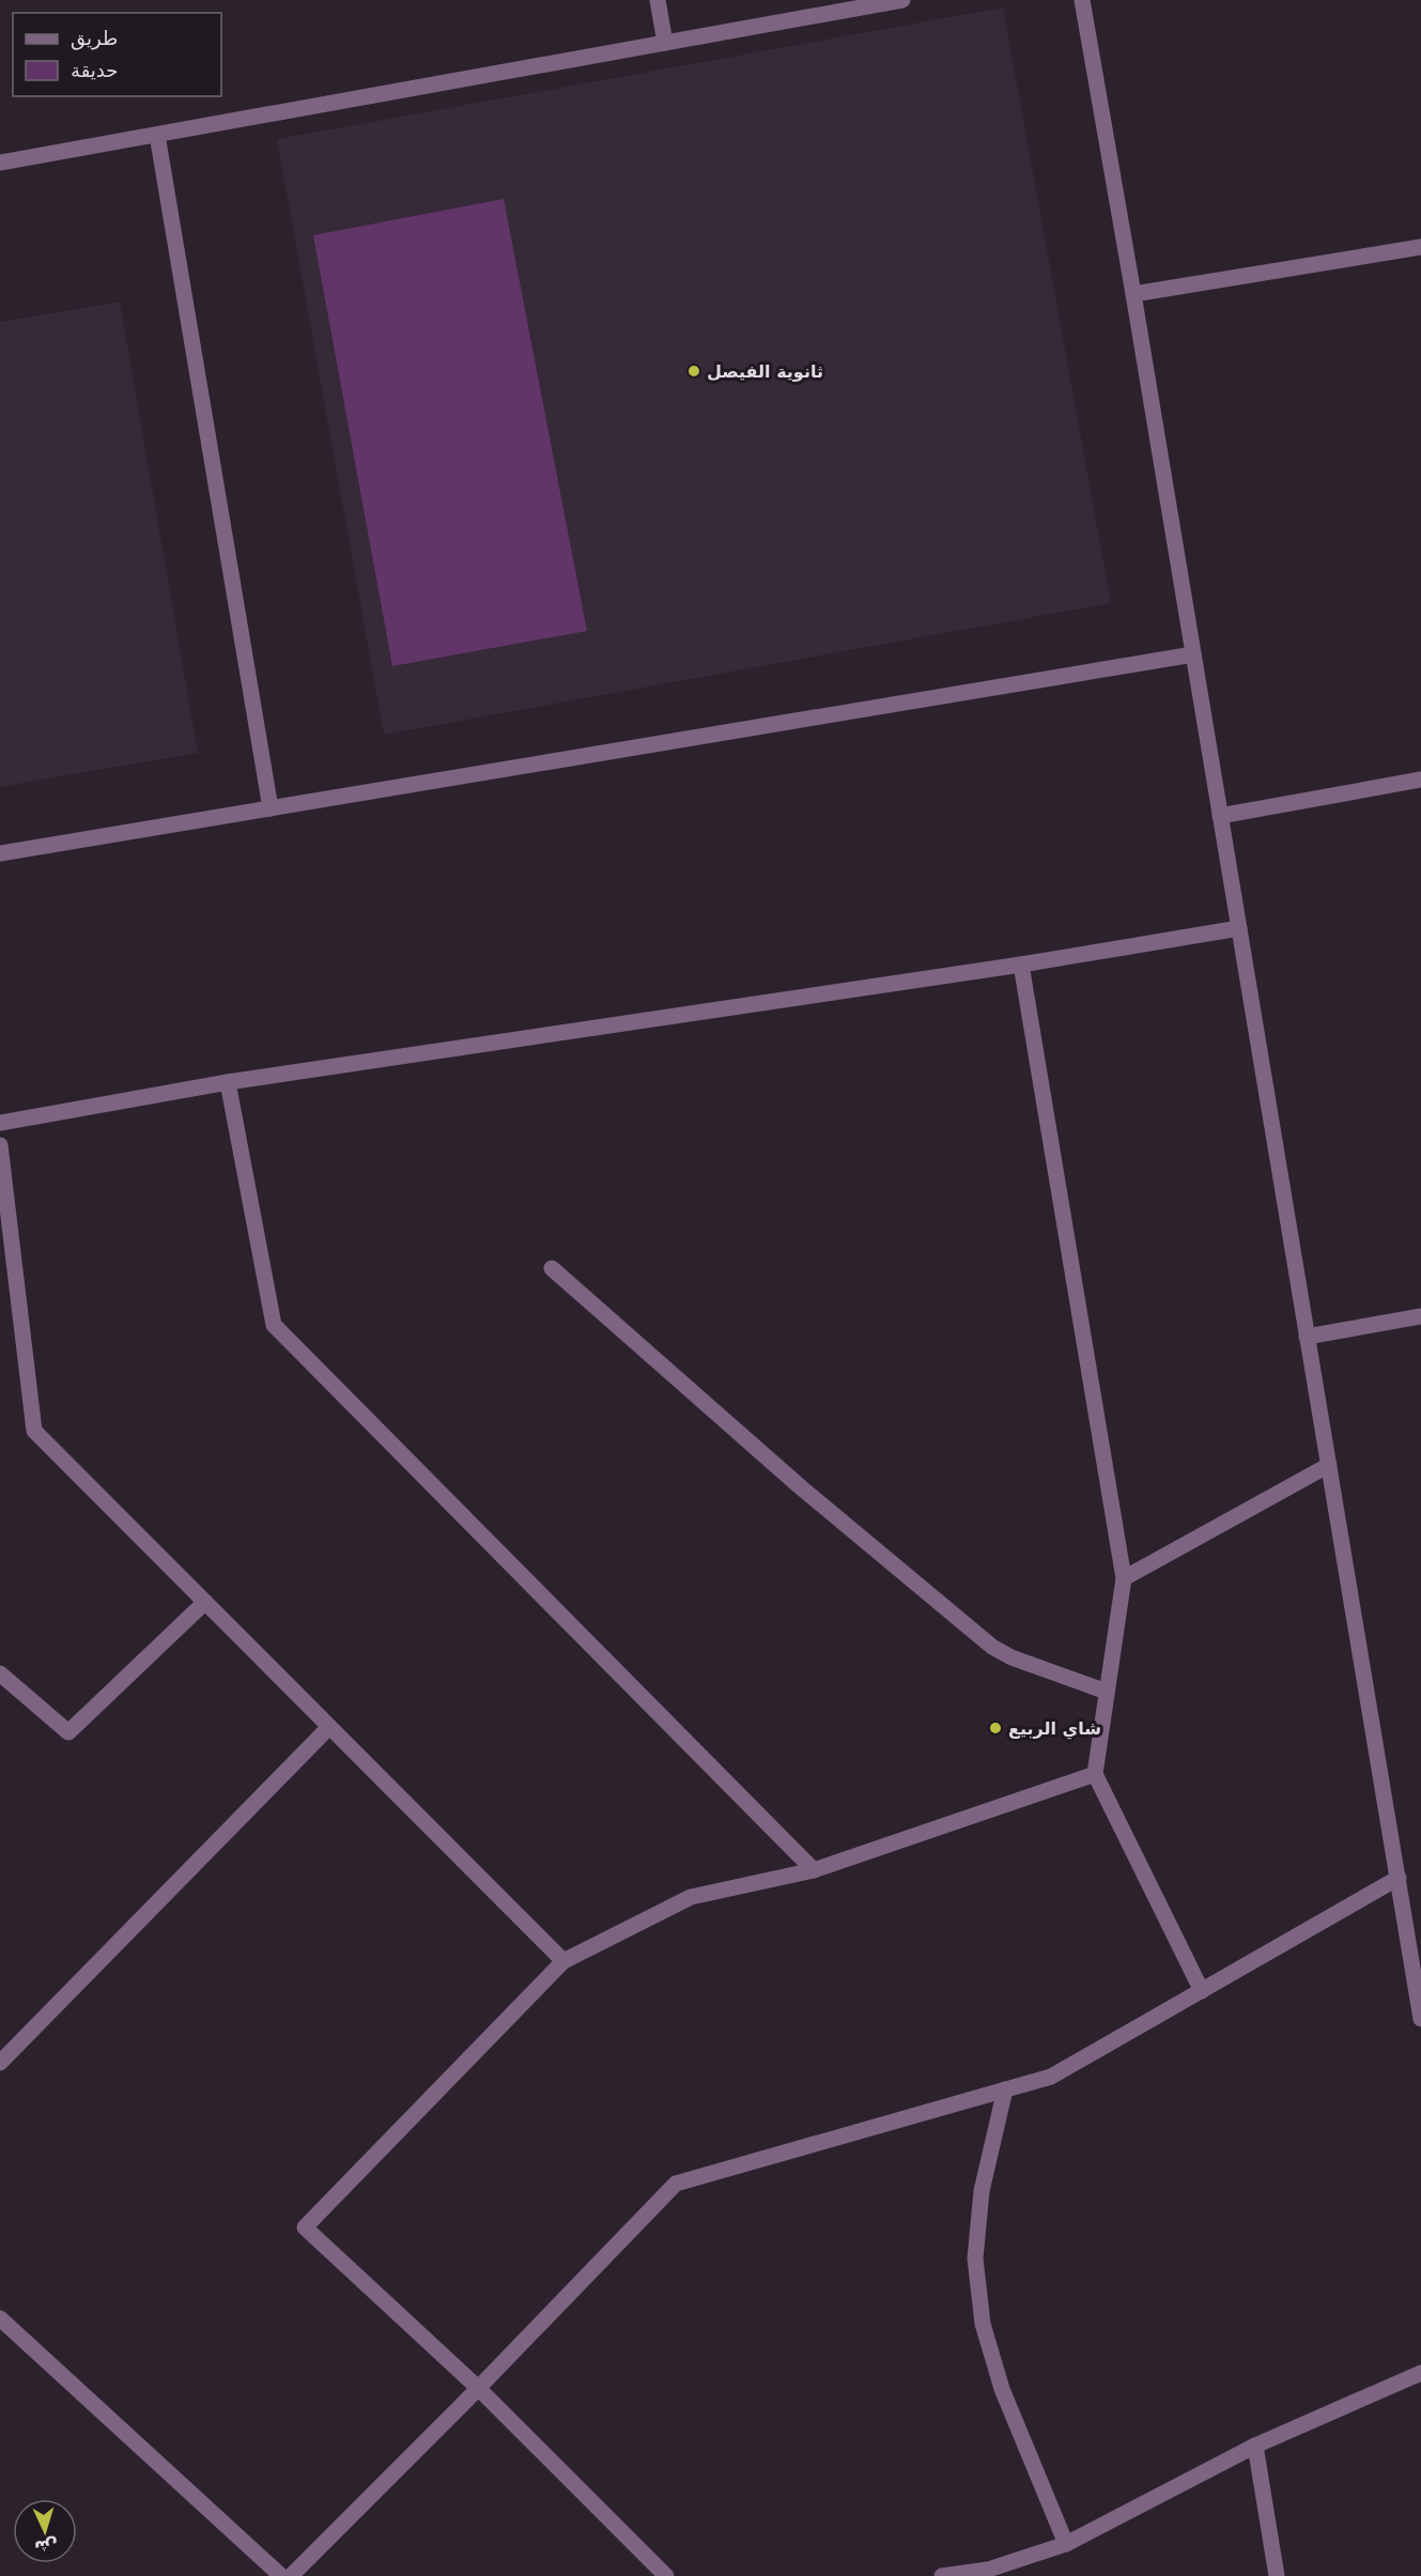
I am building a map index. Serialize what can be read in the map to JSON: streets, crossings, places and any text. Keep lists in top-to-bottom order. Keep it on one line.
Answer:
{"places":["ثانوية الفيصل","شاي الربيع"],"legend":["طريق","حديقة"],"north":"bottom"}
